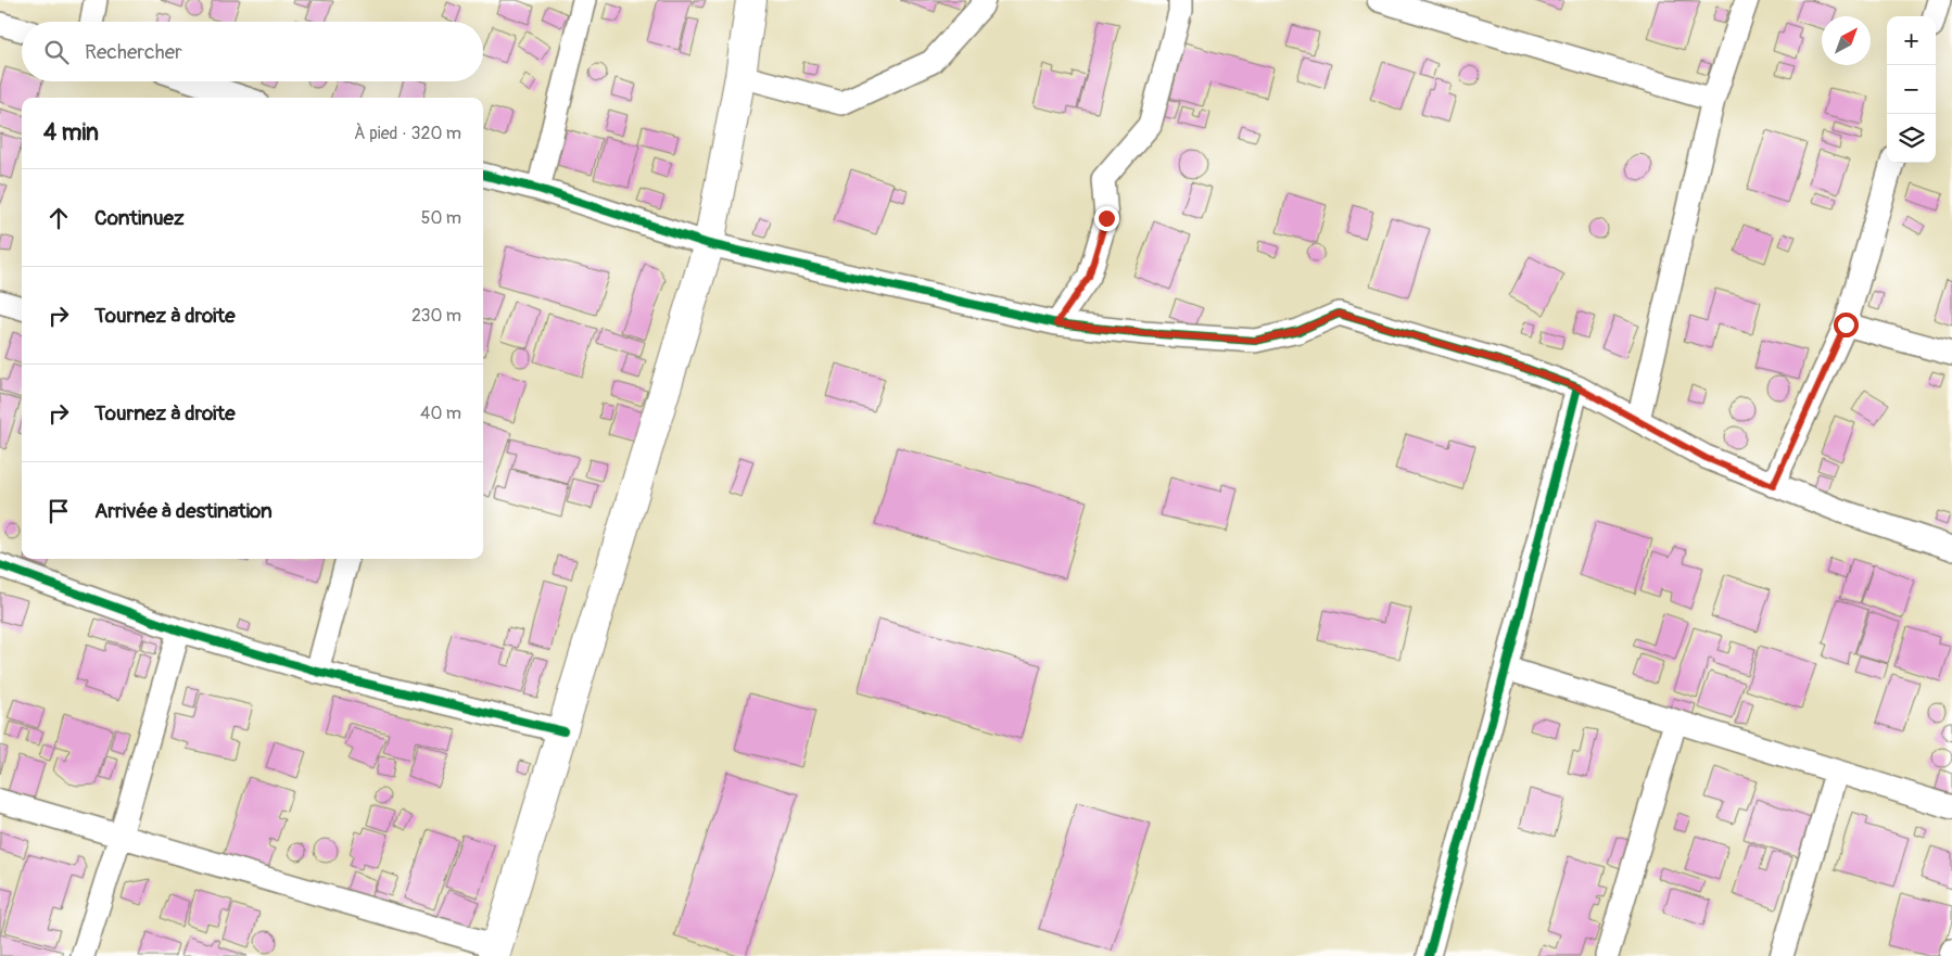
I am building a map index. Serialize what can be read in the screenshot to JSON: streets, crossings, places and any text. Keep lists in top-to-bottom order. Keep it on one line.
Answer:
{"north":"top right","page":{"map_buttons":["+","−"],"search":"Rechercher","heading":["4 min","À pied · 320 m"],"list":[["Continuez","50 m"],["Tournez à droite","230 m"],["Tournez à droite","40 m"],"Arrivée à destination"]}}
